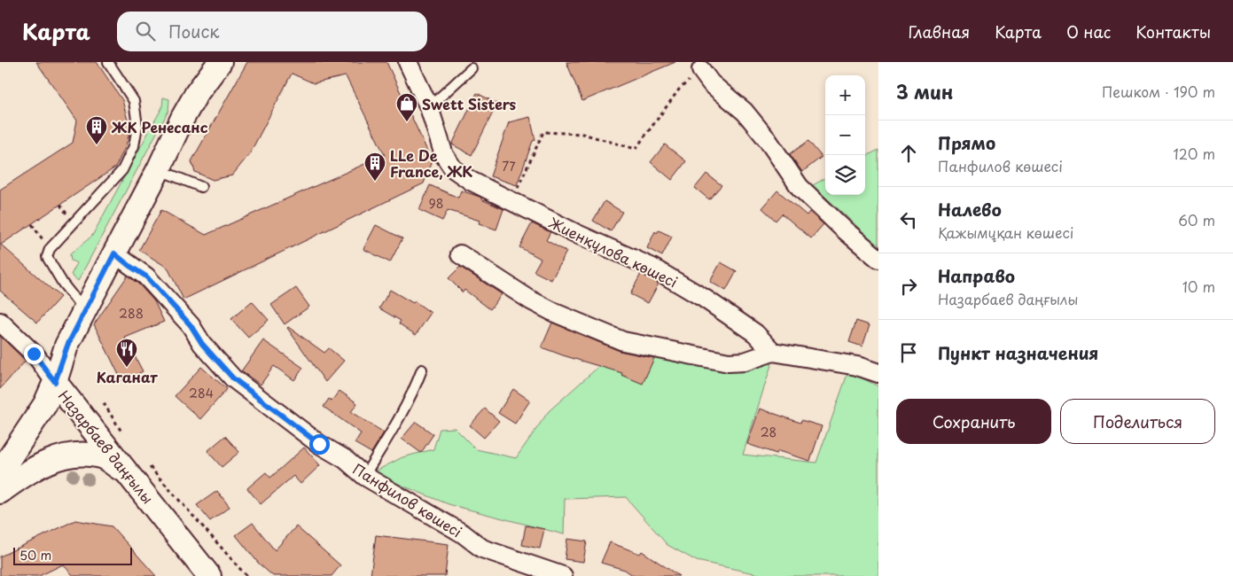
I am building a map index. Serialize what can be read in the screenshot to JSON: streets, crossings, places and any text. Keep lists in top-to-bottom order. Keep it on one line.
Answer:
{"streets":{"street":["Жиенқұлова көшесі","Назарбаев даңғылы","Панфилов көшесі"]},"places":{"shop":["Swett Sisters"],"building":["ЖК Ренесанс","LLe De France, ЖК"],"restaurant":["Каганат"]},"house_numbers":["77","98","288","284","28"],"scale_bar":"50 m","page":{"header":"Карта","search":"Поиск","nav":["Главная","Карта","О нас","Контакты"],"heading":["3 мин","Пешком · 190 m"],"map_buttons":["+","−"],"list":[["Прямо","Панфилов көшесі","120 m"],["Налево","Қажымұқан көшесі","60 m"],["Направо","Назарбаев даңғылы","10 m"],"Пункт назначения"],"buttons":["Сохранить","Поделиться"],"scale":"50 m"}}
